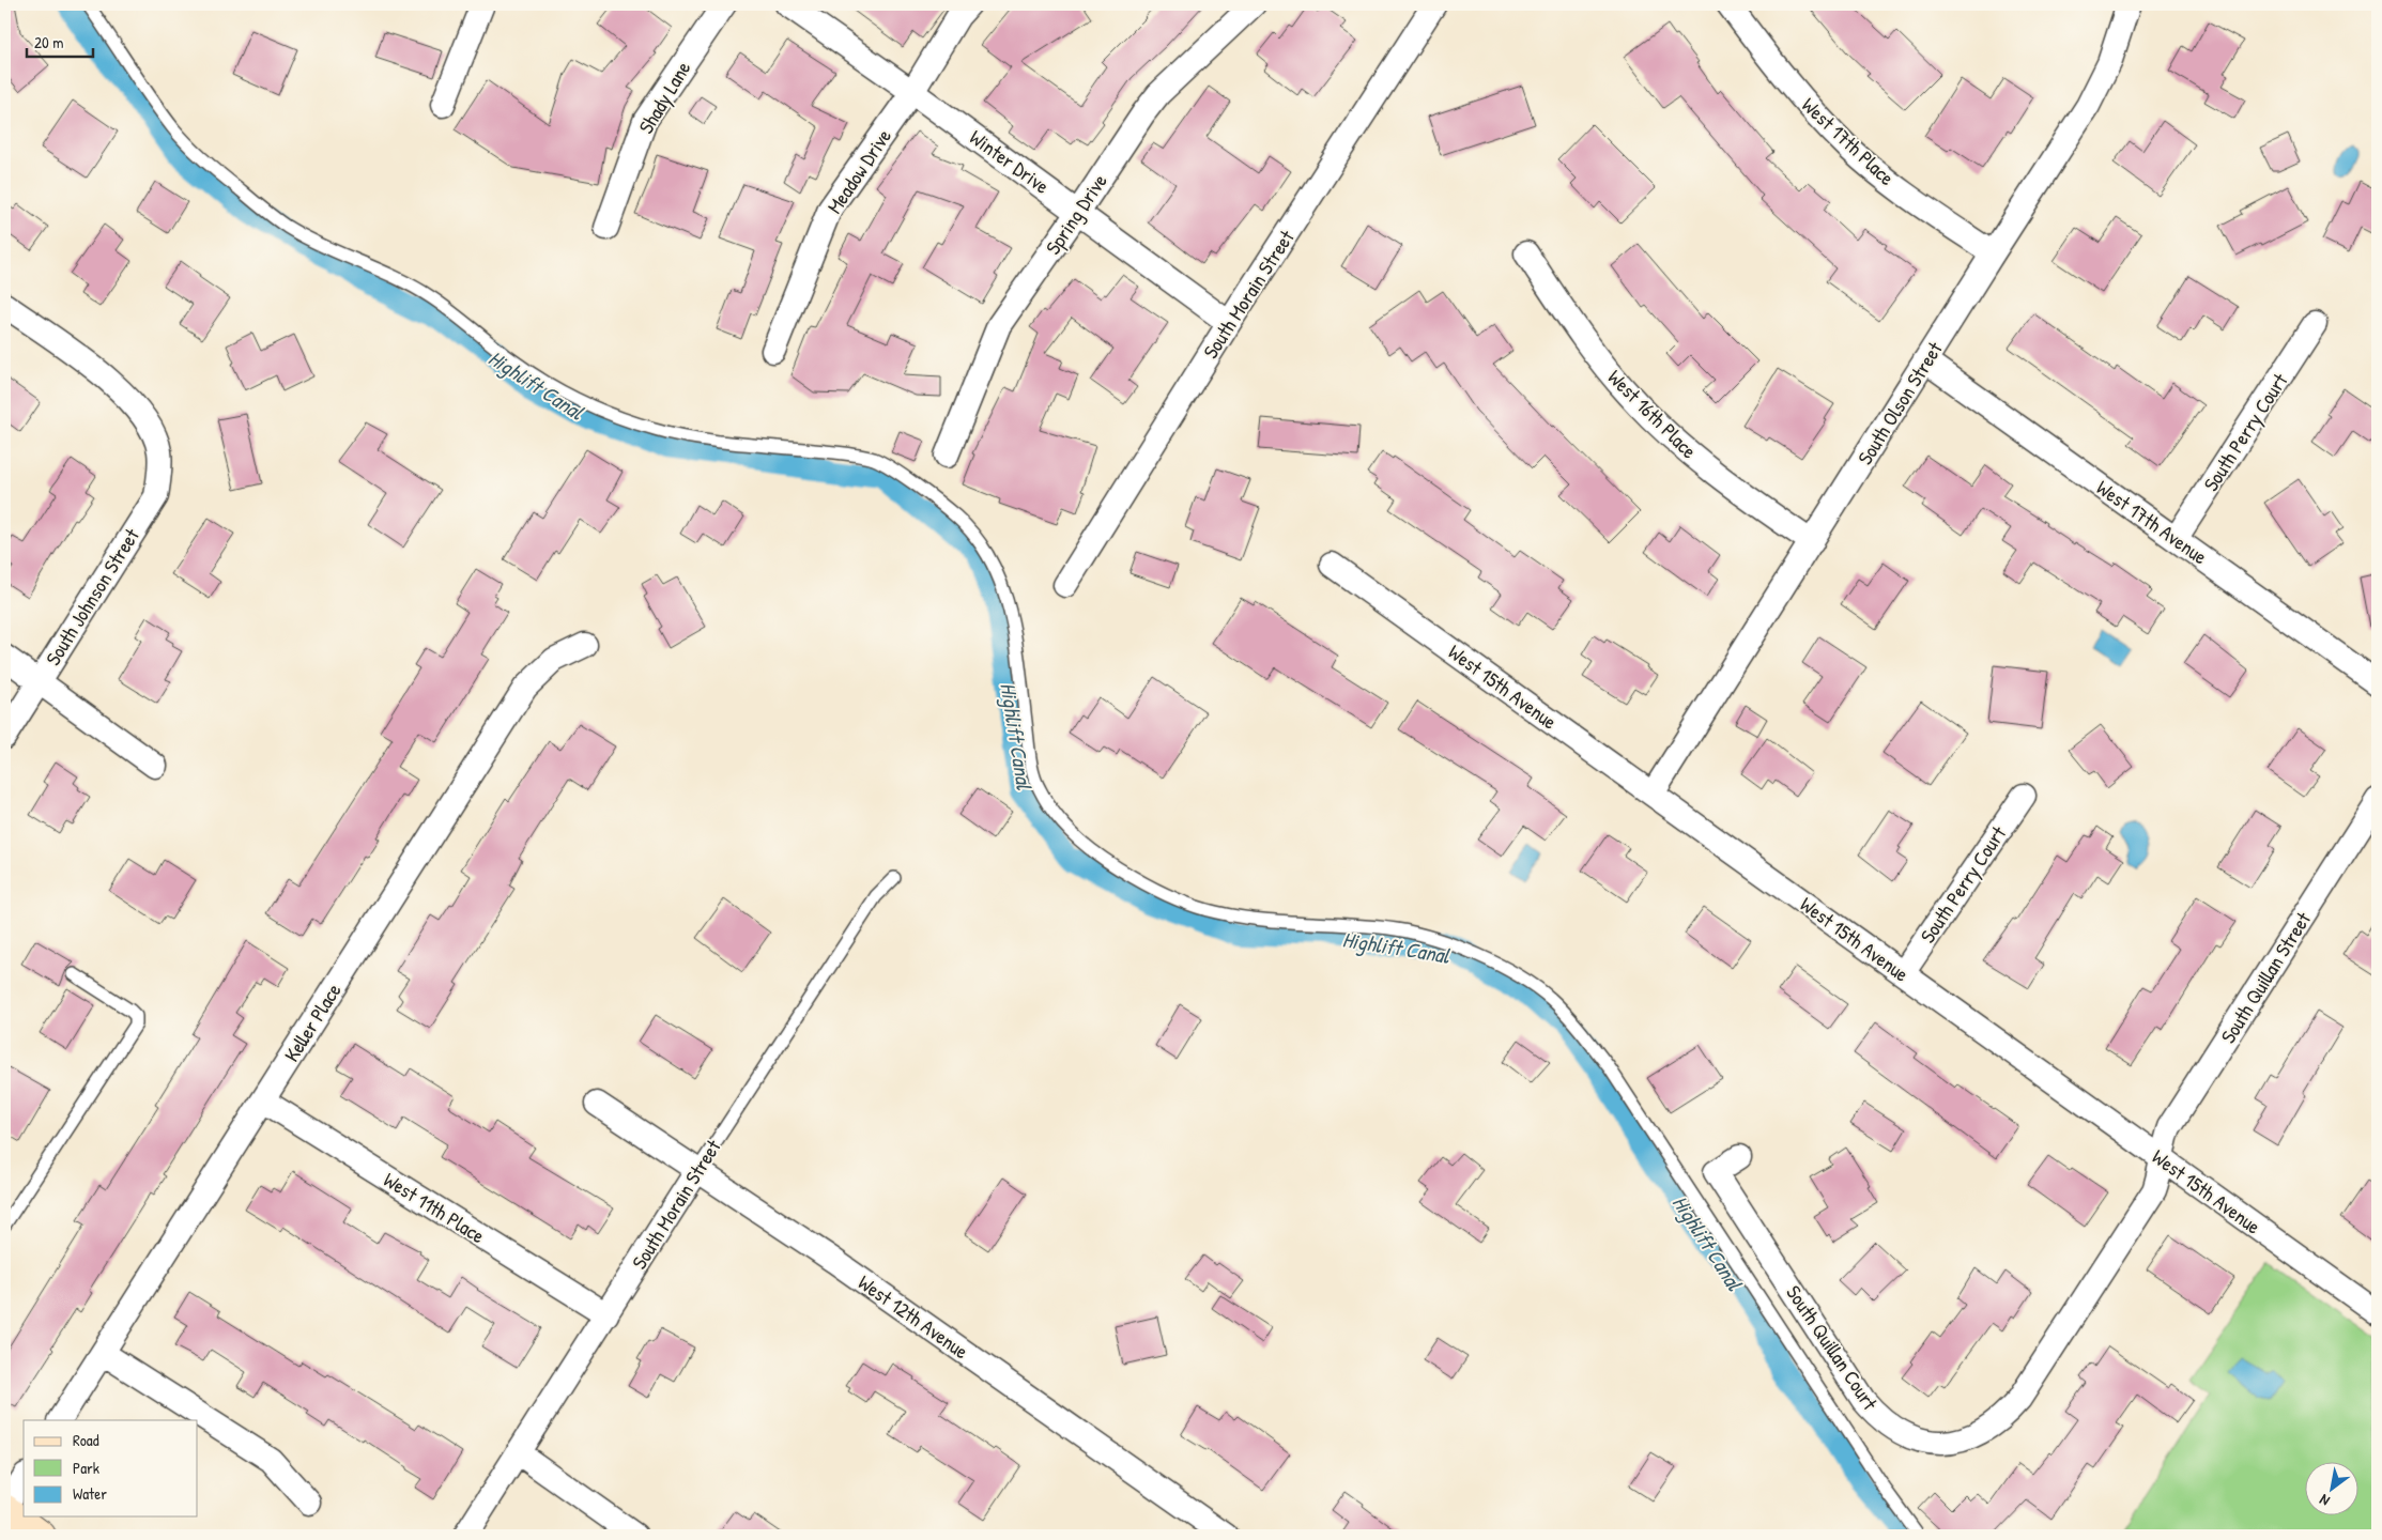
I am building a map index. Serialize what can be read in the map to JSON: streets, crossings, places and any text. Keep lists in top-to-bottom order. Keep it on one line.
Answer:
{"streets":{"street":["Shady Lane","West 17th Place","Winter Drive","Meadow Drive","Spring Drive","South Morain Street","South Olson Street","West 16th Place","South Perry Court","West 17th Avenue","South Johnson Street","West 15th Avenue","South Quillan Street","Keller Place","West 11th Place","West 12th Avenue","South Quillan Court"]},"crossings":[["West 17th Place","South Olson Street"],["Winter Drive","Meadow Drive"],["Winter Drive","Spring Drive"],["Winter Drive","South Morain Street"],["South Morain Street","West 11th Place"],["South Morain Street","West 12th Avenue"],["South Olson Street","West 16th Place"],["South Olson Street","West 17th Avenue"],["South Olson Street","West 15th Avenue"],["South Perry Court","West 17th Avenue"],["South Perry Court","West 15th Avenue"],["West 15th Avenue","South Quillan Street"],["West 15th Avenue","South Quillan Court"],["South Quillan Street","South Quillan Court"],["Keller Place","West 11th Place"]],"water":["Highlift Canal"],"legend":["Road","Park","Water"],"scale_bar":"20 m","north":"bottom left"}
